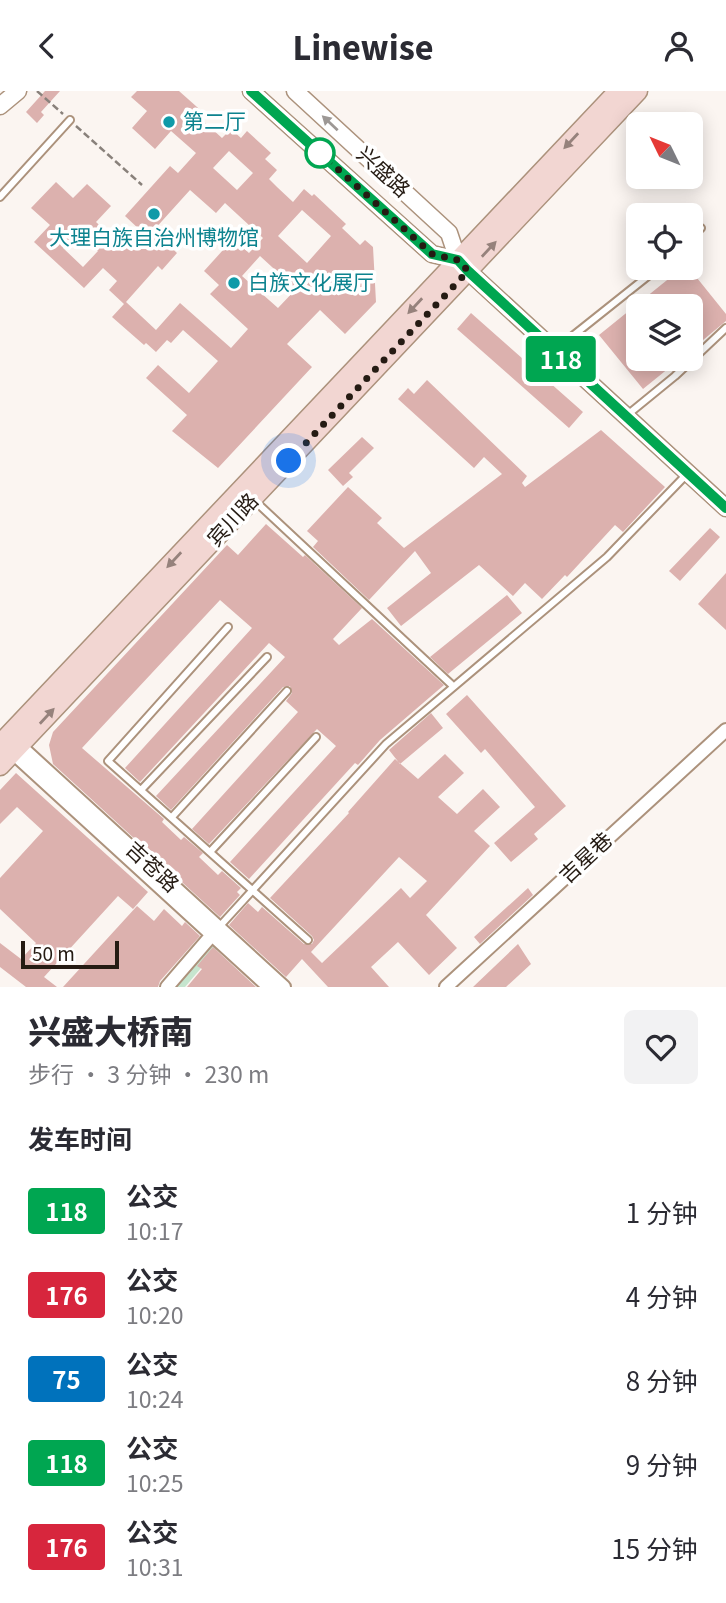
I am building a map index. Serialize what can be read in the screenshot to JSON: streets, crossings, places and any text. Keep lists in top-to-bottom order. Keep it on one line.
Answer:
{"streets":{"main road":["宾川路"],"street":["兴盛路","吉星巷","吉苍路"]},"crossings":[["兴盛路","宾川路"],["宾川路","吉苍路"]],"places":["第二厅","大理白族自治州博物馆","白族文化展厅"],"lines":["bus line 118"],"scale_bar":"50 m","north":"top left","page":{"header":"Linewise","on_map":"118","scale":"50 m","heading":[["兴盛大桥南","步行 · 3 分钟 · 230 m"],"发车时间"],"list":[{"mark":"118","name":"公交","note":"10:17","value":"1 分钟"},{"mark":"176","name":"公交","note":"10:20","value":"4 分钟"},{"mark":"75","name":"公交","note":"10:24","value":"8 分钟"},{"mark":"118","name":"公交","note":"10:25","value":"9 分钟"},{"mark":"176","name":"公交","note":"10:31","value":"15 分钟"}]}}
